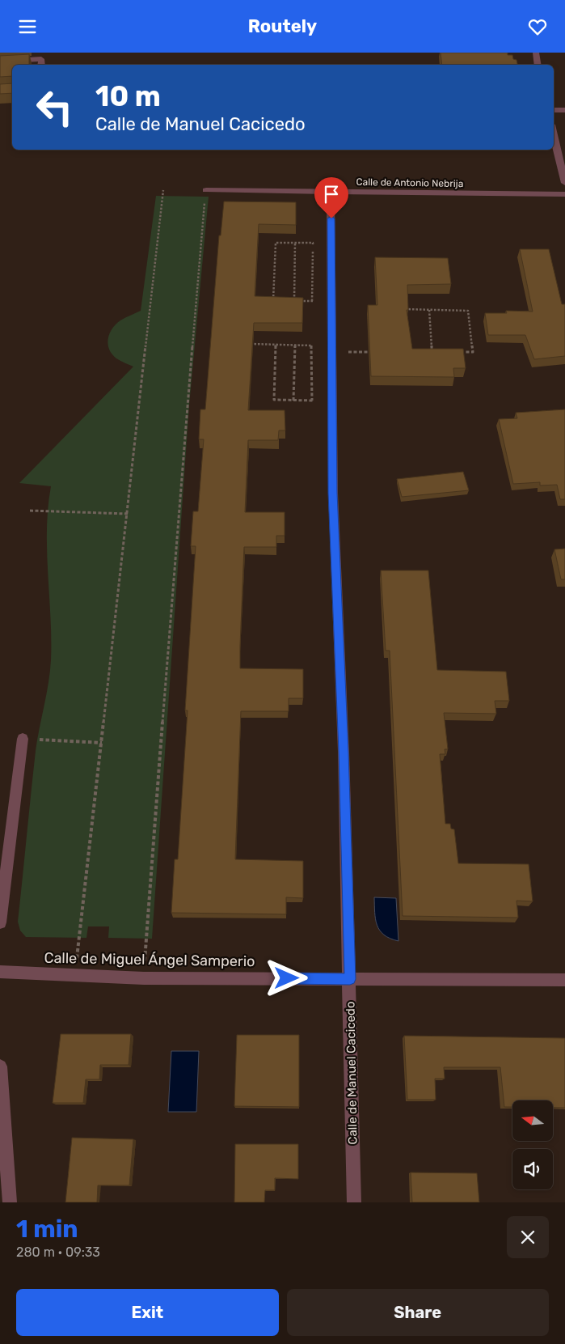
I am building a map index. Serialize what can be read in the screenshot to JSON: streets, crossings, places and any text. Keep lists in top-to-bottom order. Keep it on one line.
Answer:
{"streets":{"street":["Calle de Antonio Nebrija","Calle de Miguel Ángel Samperio","Calle de Manuel Cacicedo"]},"crossings":[["Calle de Antonio Nebrija","Calle de Manuel Cacicedo"],["Calle de Miguel Ángel Samperio","Calle de Manuel Cacicedo"]],"north":"left","page":{"header":"Routely","turn":["10 m","Calle de Manuel Cacicedo"],"heading":["1 min","280 m · 09:33"],"buttons":["Exit","Share"]}}
